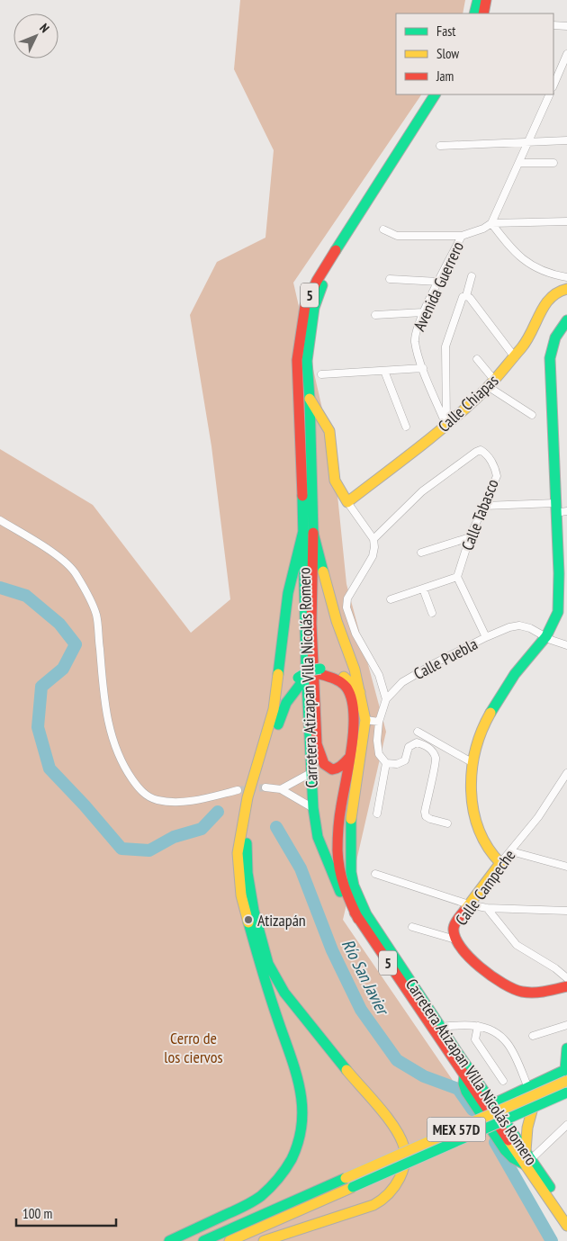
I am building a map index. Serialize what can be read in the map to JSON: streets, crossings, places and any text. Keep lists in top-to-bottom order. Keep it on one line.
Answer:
{"streets":{"main road":["5","Calle Chiapas","Carretera Atizapan Villa Nicolás Romero","Calle Campeche","MEX 57D"],"street":["Avenida Guerrero","Calle Tabasco","Calle Puebla"]},"crossings":[["Avenida Guerrero","Calle Chiapas"]],"water":["Río San Javier"],"parks":["Cerro de los ciervos"],"places":["Atizapán"],"legend":["Fast","Slow","Jam"],"scale_bar":"100 m","north":"top right"}
